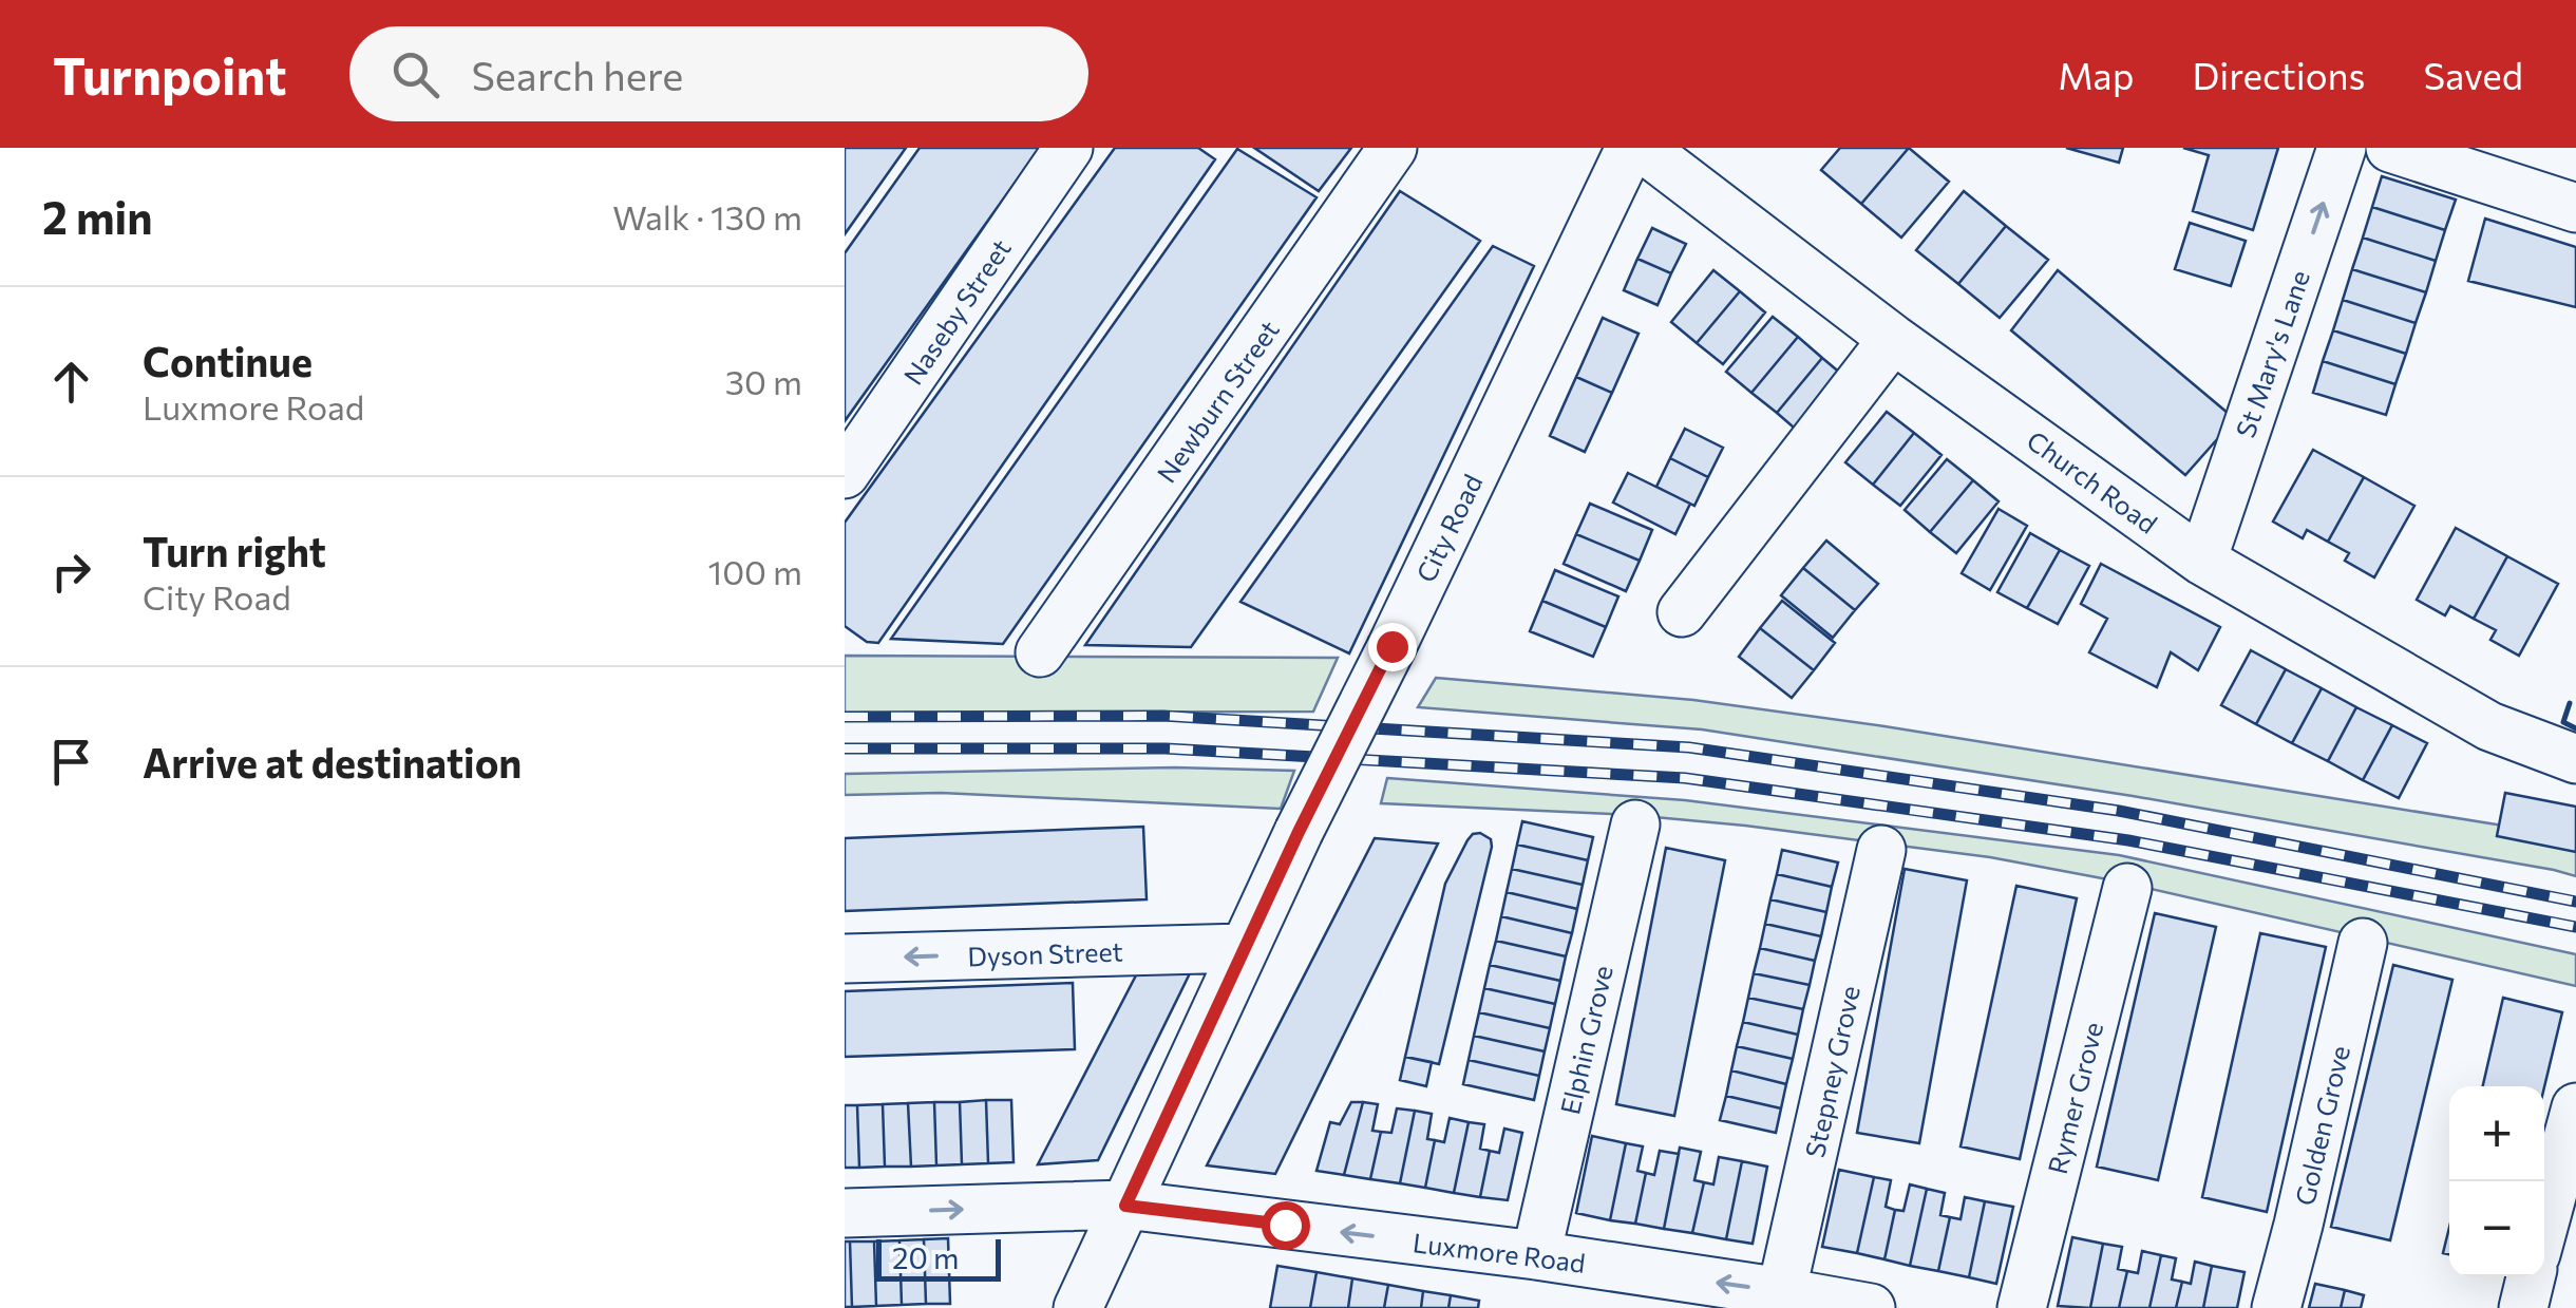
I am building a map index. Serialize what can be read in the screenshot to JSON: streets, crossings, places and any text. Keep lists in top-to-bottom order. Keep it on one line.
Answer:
{"streets":{"street":["Naseby Street","St Mary's Lane","Newburn Street","Church Road","City Road","Dyson Street","Elphin Grove","Stepney Grove","Rymer Grove","Golden Grove","Luxmore Road"]},"crossings":[["St Mary's Lane","Church Road"],["City Road","Dyson Street"],["City Road","Luxmore Road"],["Elphin Grove","Luxmore Road"],["Stepney Grove","Luxmore Road"]],"one_way":["St Mary's Lane","Dyson Street"],"scale_bar":"20 m","page":{"header":"Turnpoint","search":"Search here","nav":["Map","Directions","Saved"],"heading":["2 min","Walk · 130 m"],"list":[["Continue","Luxmore Road","30 m"],["Turn right","City Road","100 m"],"Arrive at destination"],"map_buttons":["+","−"],"scale":"20 m"}}
